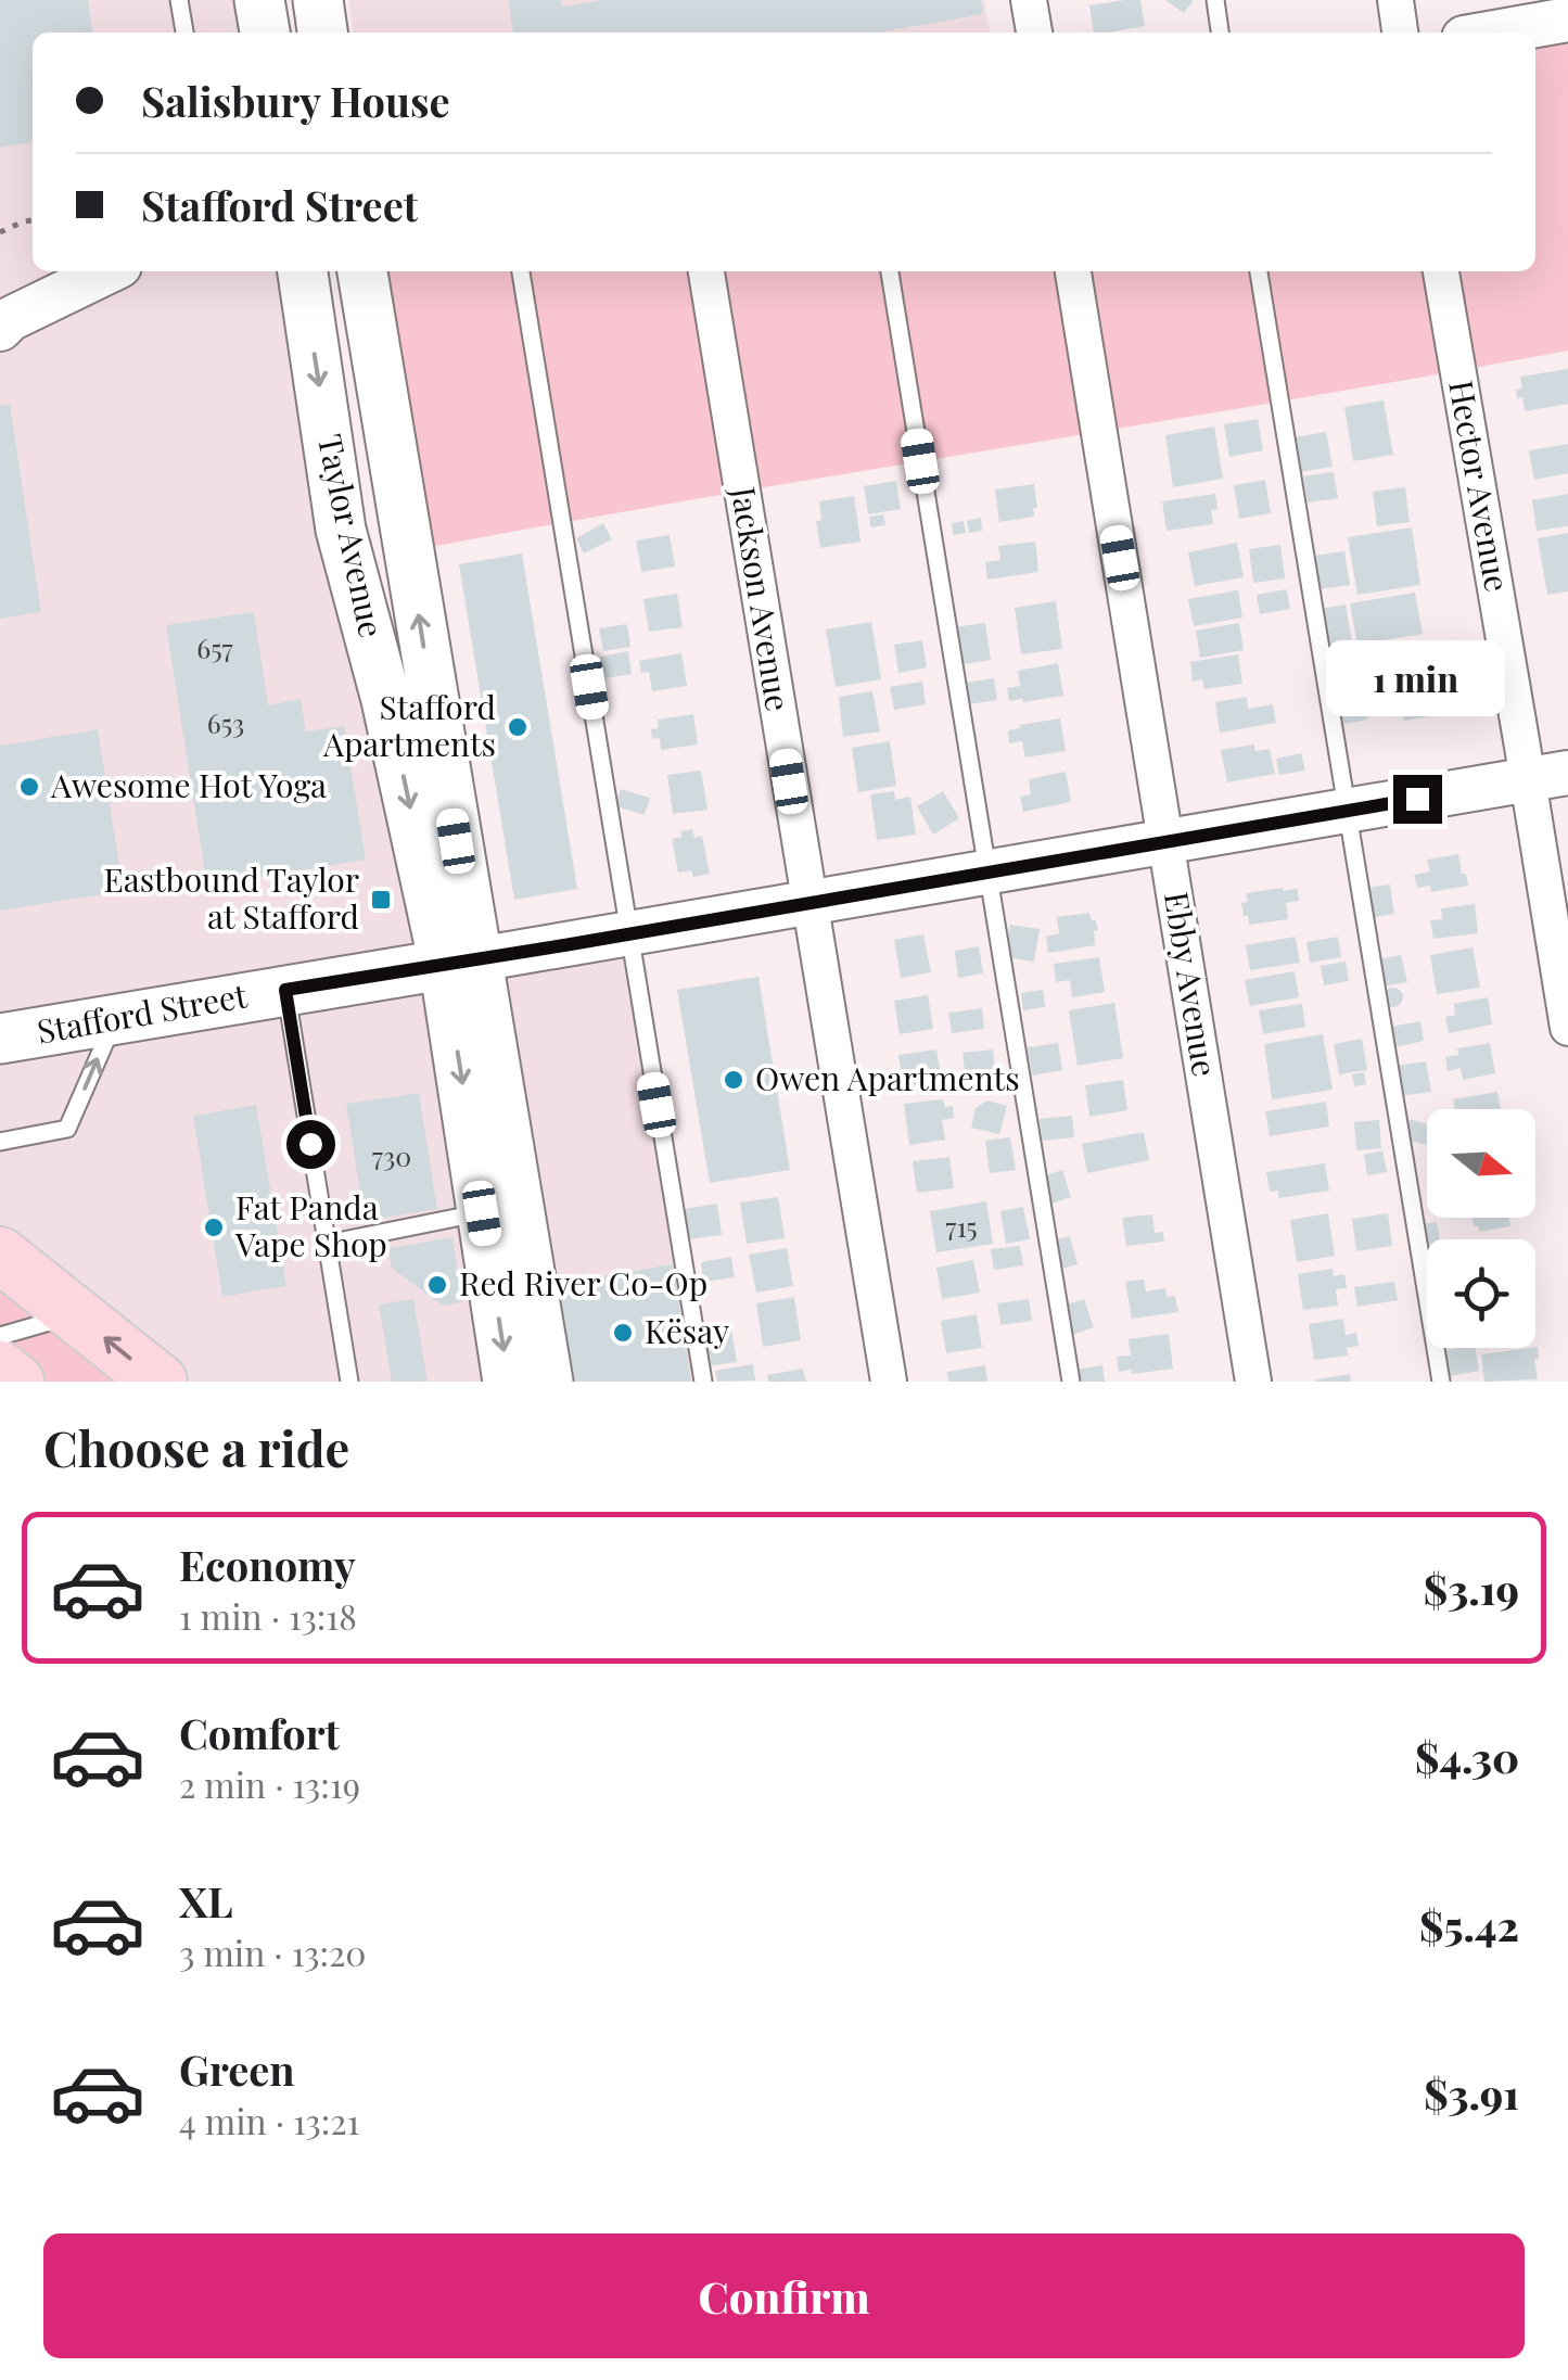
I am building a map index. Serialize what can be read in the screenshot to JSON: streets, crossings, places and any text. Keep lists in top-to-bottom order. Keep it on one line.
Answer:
{"streets":{"main road":["Taylor Avenue","Stafford Street"],"street":["Hector Avenue","Jackson Avenue","Ebby Avenue"]},"crossings":[["Hector Avenue","Stafford Street"],["Taylor Avenue","Stafford Street"],["Jackson Avenue","Stafford Street"],["Ebby Avenue","Stafford Street"]],"places":{"other":["Stafford Apartments","Awesome Hot Yoga","Owen Apartments","Fat Panda Vape Shop","Red River Co-Op","Kësay"],"transit":["Eastbound Taylor at Stafford"]},"house_numbers":["657","653","730","715"],"north":"right","page":{"banner":["Salisbury House","Stafford Street"],"bubble":"1 min","heading":"Choose a ride","list":[{"name":"Economy","note":"1 min · 13:18","value":"$3.19"},{"name":"Comfort","note":"2 min · 13:19","value":"$4.30"},{"name":"XL","note":"3 min · 13:20","value":"$5.42"},{"name":"Green","note":"4 min · 13:21","value":"$3.91"}],"buttons":"Confirm"}}
